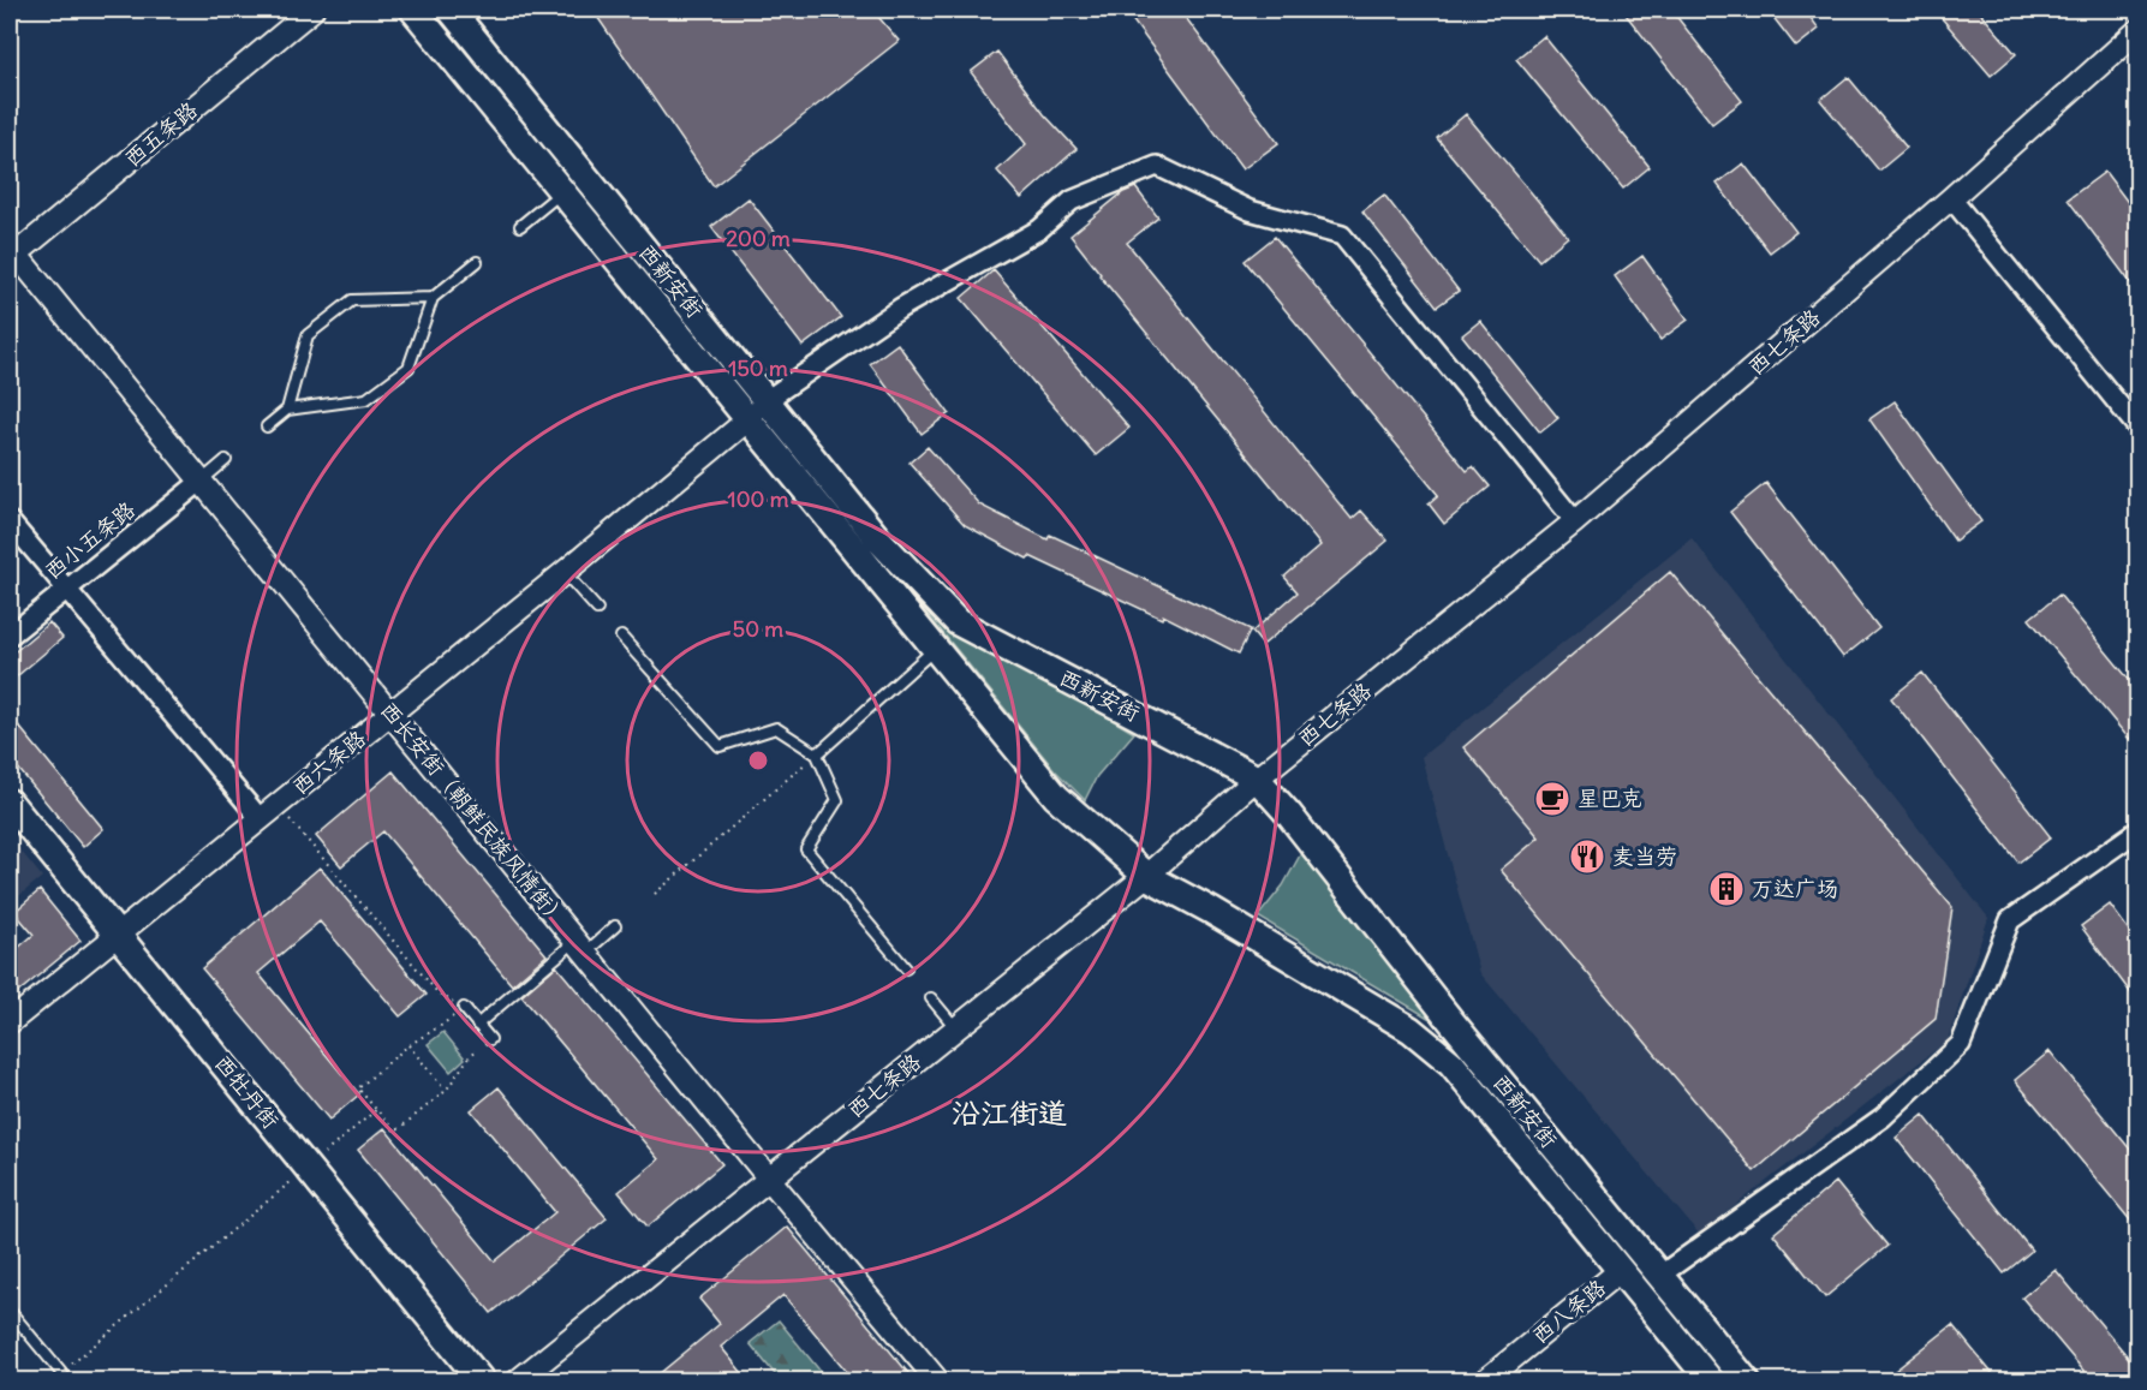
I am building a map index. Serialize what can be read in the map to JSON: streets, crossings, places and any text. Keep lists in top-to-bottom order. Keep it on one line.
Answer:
{"streets":{"main road":["西新安街","西牡丹街"],"street":["西五条路","西七条路","西小五条路","西六条路","西长安街（朝鲜民族风情街）","西八条路"]},"crossings":[["西五条路","西长安街（朝鲜民族风情街）"],["西新安街","西七条路"],["西新安街","西六条路"],["西新安街","西八条路"],["西七条路","西长安街（朝鲜民族风情街）"],["西小五条路","西长安街（朝鲜民族风情街）"],["西六条路","西长安街（朝鲜民族风情街）"],["西六条路","西牡丹街"]],"districts":["沿江街道"],"places":{"cafe":["星巴克"],"restaurant":["麦当劳"],"building":["万达广场"]},"rings":["200 m","150 m","100 m","50 m"]}
